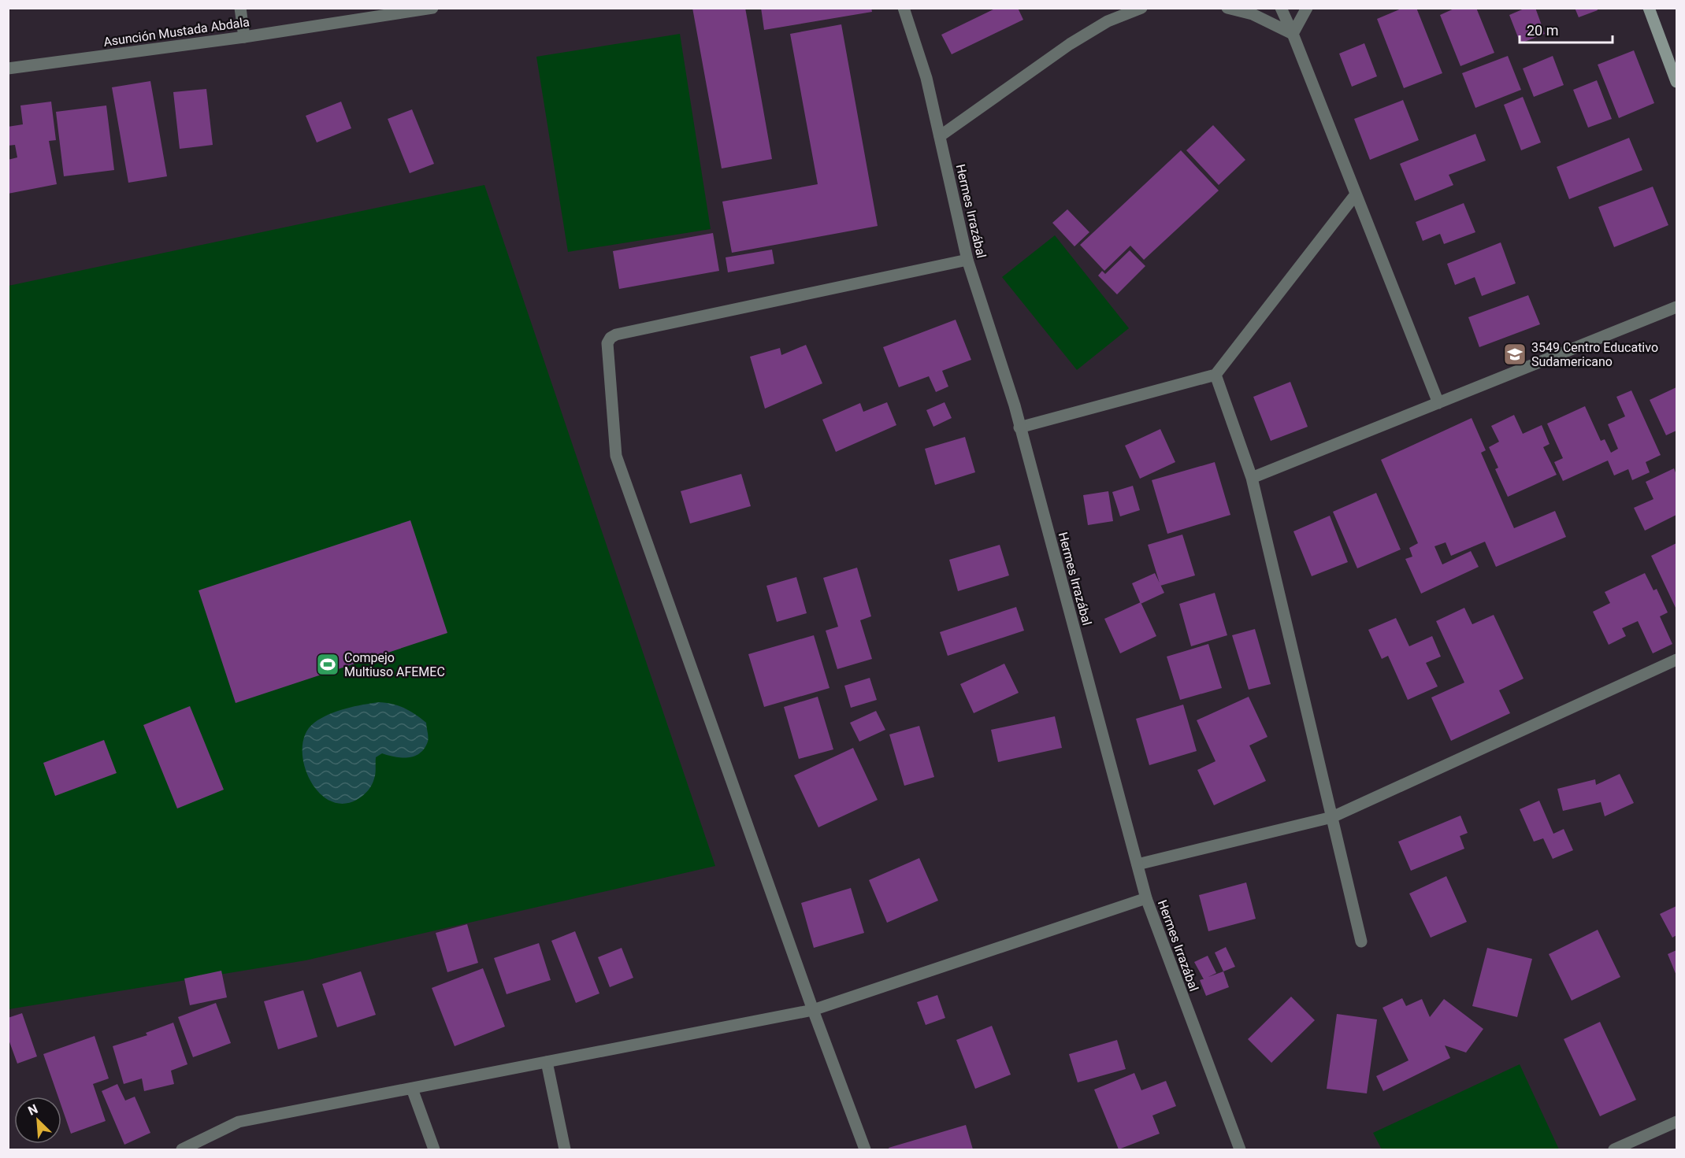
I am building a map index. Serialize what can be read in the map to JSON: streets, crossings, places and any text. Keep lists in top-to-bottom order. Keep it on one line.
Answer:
{"streets":{"street":["Asunción Mustada Abdala","Hermes Irrazábal"]},"places":{"school or university":["3549 Centro Educativo Sudamericano"],"sports":["Compejo Multiuso AFEMEC"]},"scale_bar":"20 m","north":"top left"}
